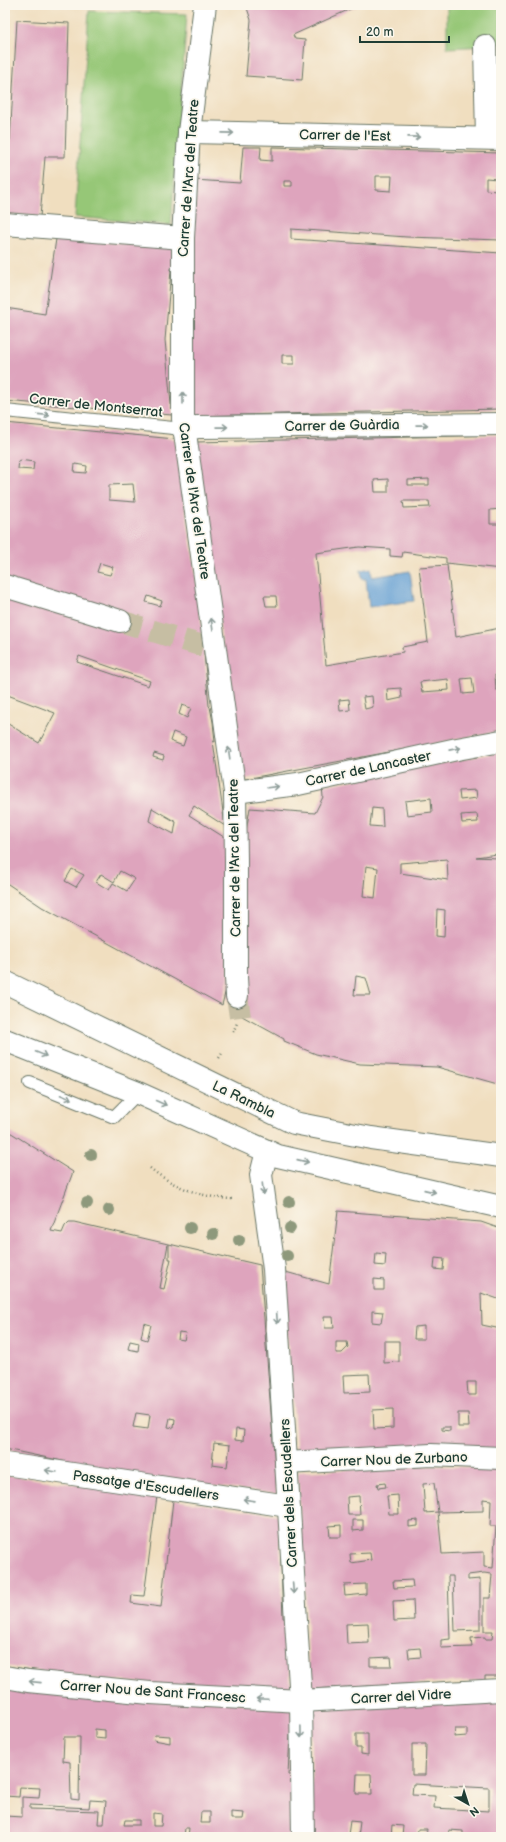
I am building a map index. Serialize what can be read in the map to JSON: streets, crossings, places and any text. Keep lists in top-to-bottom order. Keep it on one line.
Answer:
{"streets":{"street":["Carrer de l'Est","Carrer de l'Arc del Teatre","Carrer de Guàrdia","Carrer de Lancaster","La Rambla","Carrer Nou de Zurbano","Passatge d'Escudellers","Carrer dels Escudellers","Carrer Nou de Sant Francesc","Carrer del Vidre"],"lane":["Carrer de Montserrat"]},"crossings":[["Carrer de l'Est","Carrer de l'Arc del Teatre"],["Carrer de l'Arc del Teatre","Carrer de Montserrat"],["Carrer de l'Arc del Teatre","Carrer de Guàrdia"],["Carrer de l'Arc del Teatre","Carrer de Lancaster"],["Carrer de Montserrat","Carrer de Guàrdia"],["Carrer Nou de Zurbano","Carrer dels Escudellers"],["Passatge d'Escudellers","Carrer dels Escudellers"],["Carrer dels Escudellers","Carrer Nou de Sant Francesc"],["Carrer dels Escudellers","Carrer del Vidre"],["Carrer Nou de Sant Francesc","Carrer del Vidre"]],"one_way":["Carrer de l'Est","Carrer de l'Arc del Teatre","Carrer de Montserrat","Carrer de Guàrdia","Carrer de Lancaster","Passatge d'Escudellers","Carrer dels Escudellers","Carrer Nou de Sant Francesc"],"scale_bar":"20 m","north":"bottom right"}
